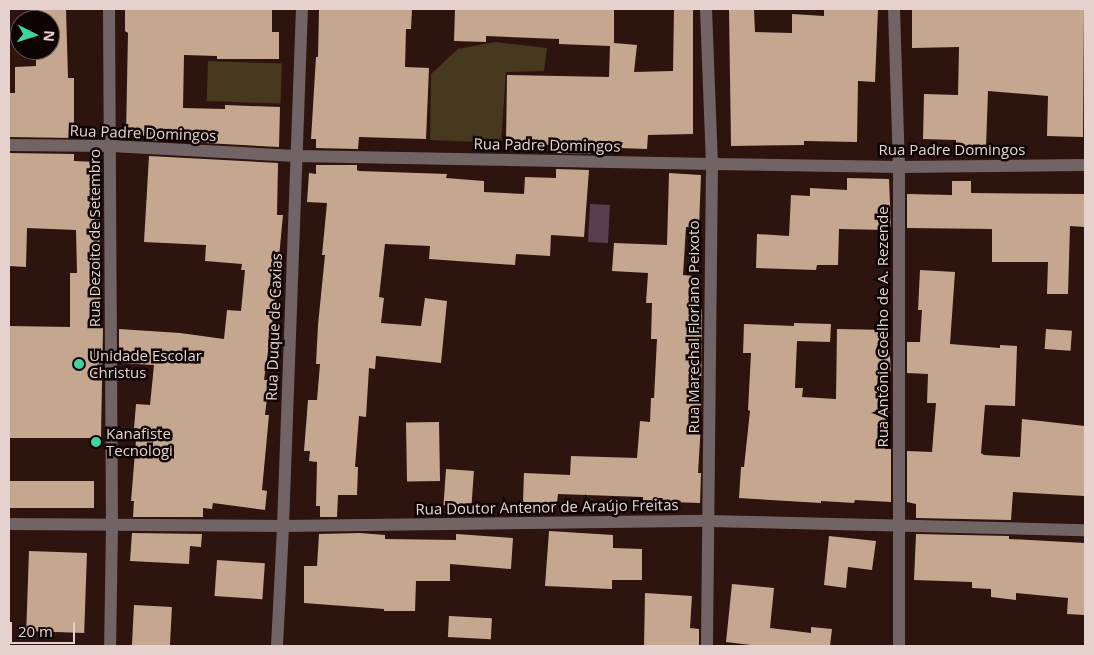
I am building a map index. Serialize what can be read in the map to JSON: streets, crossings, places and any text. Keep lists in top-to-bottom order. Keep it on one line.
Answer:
{"streets":{"street":["Rua Padre Domingos","Rua Dezoito de Setembro","Rua Duque de Caxias","Rua Marechal Floriano Peixoto","Rua Antônio Coelho de A. Rezende","Rua Doutor Antenor de Araújo Freitas"]},"crossings":[["Rua Padre Domingos","Rua Dezoito de Setembro"],["Rua Padre Domingos","Rua Duque de Caxias"],["Rua Padre Domingos","Rua Marechal Floriano Peixoto"],["Rua Padre Domingos","Rua Antônio Coelho de A. Rezende"],["Rua Dezoito de Setembro","Rua Doutor Antenor de Araújo Freitas"],["Rua Duque de Caxias","Rua Doutor Antenor de Araújo Freitas"],["Rua Marechal Floriano Peixoto","Rua Doutor Antenor de Araújo Freitas"],["Rua Antônio Coelho de A. Rezende","Rua Doutor Antenor de Araújo Freitas"]],"places":["Unidade Escolar Christus","Kanafiste Tecnologi"],"scale_bar":"20 m","north":"right"}
